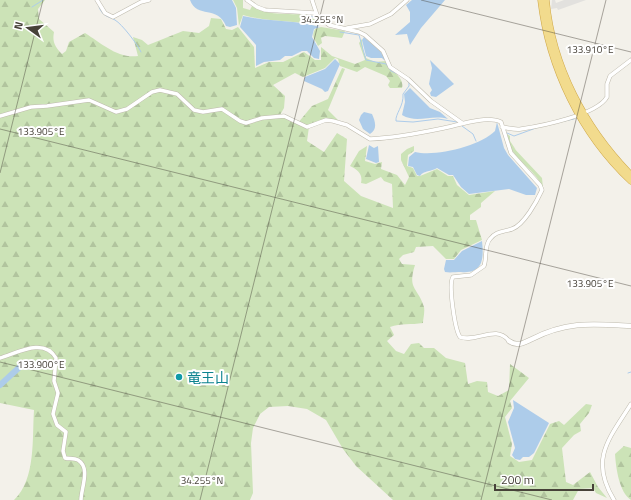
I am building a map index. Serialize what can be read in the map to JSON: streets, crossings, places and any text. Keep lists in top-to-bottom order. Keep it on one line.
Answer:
{"places":["竜王山"],"scale_bar":"200 m","north":"left","coordinates":["34.255°N","133.910°E","133.905°E","133.900°E"]}
